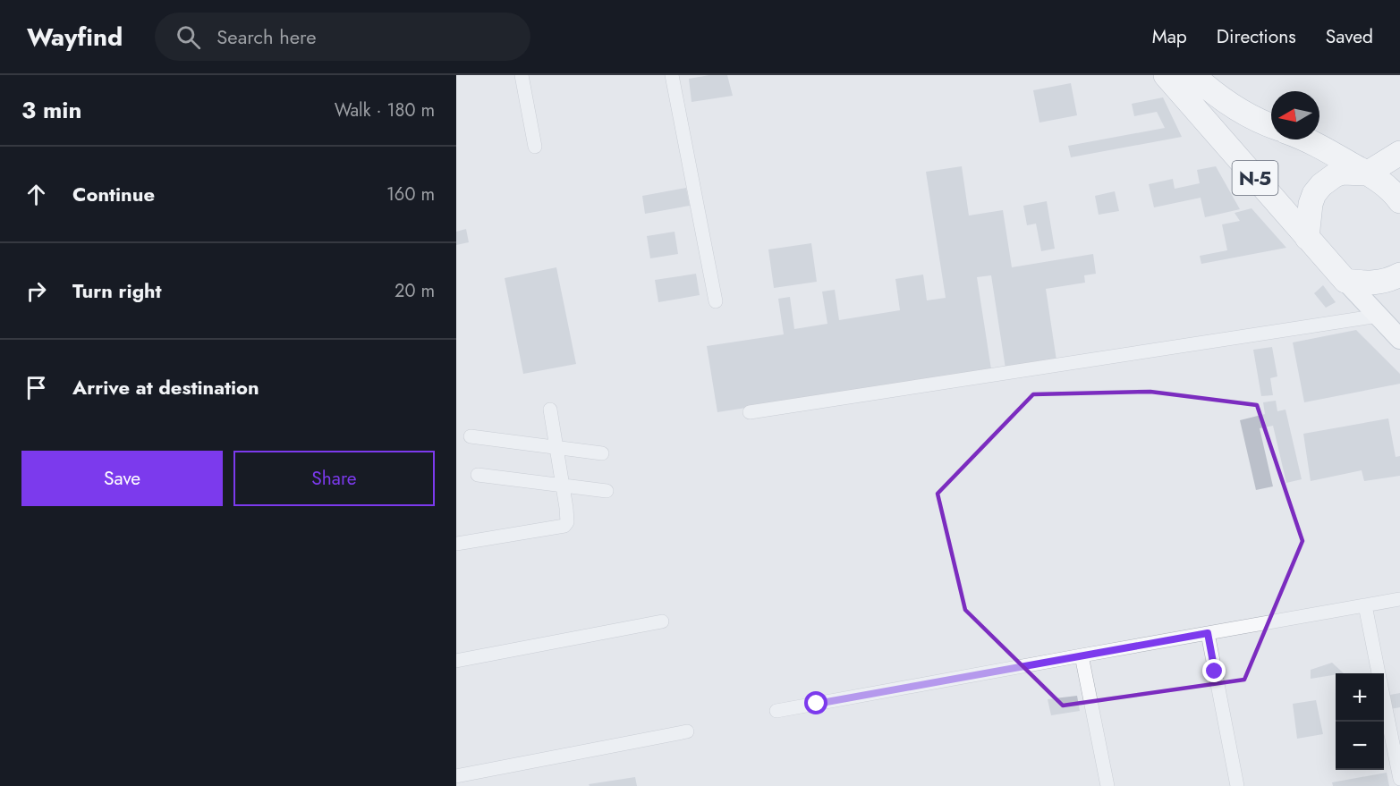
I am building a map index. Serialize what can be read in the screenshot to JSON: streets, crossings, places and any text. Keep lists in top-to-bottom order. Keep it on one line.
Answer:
{"streets":{"highway":["N-5"]},"north":"left","page":{"header":"Wayfind","search":"Search here","nav":["Map","Directions","Saved"],"heading":["3 min","Walk · 180 m"],"list":[["Continue","160 m"],["Turn right","20 m"],"Arrive at destination"],"buttons":["Save","Share"],"map_buttons":["+","−"]}}
